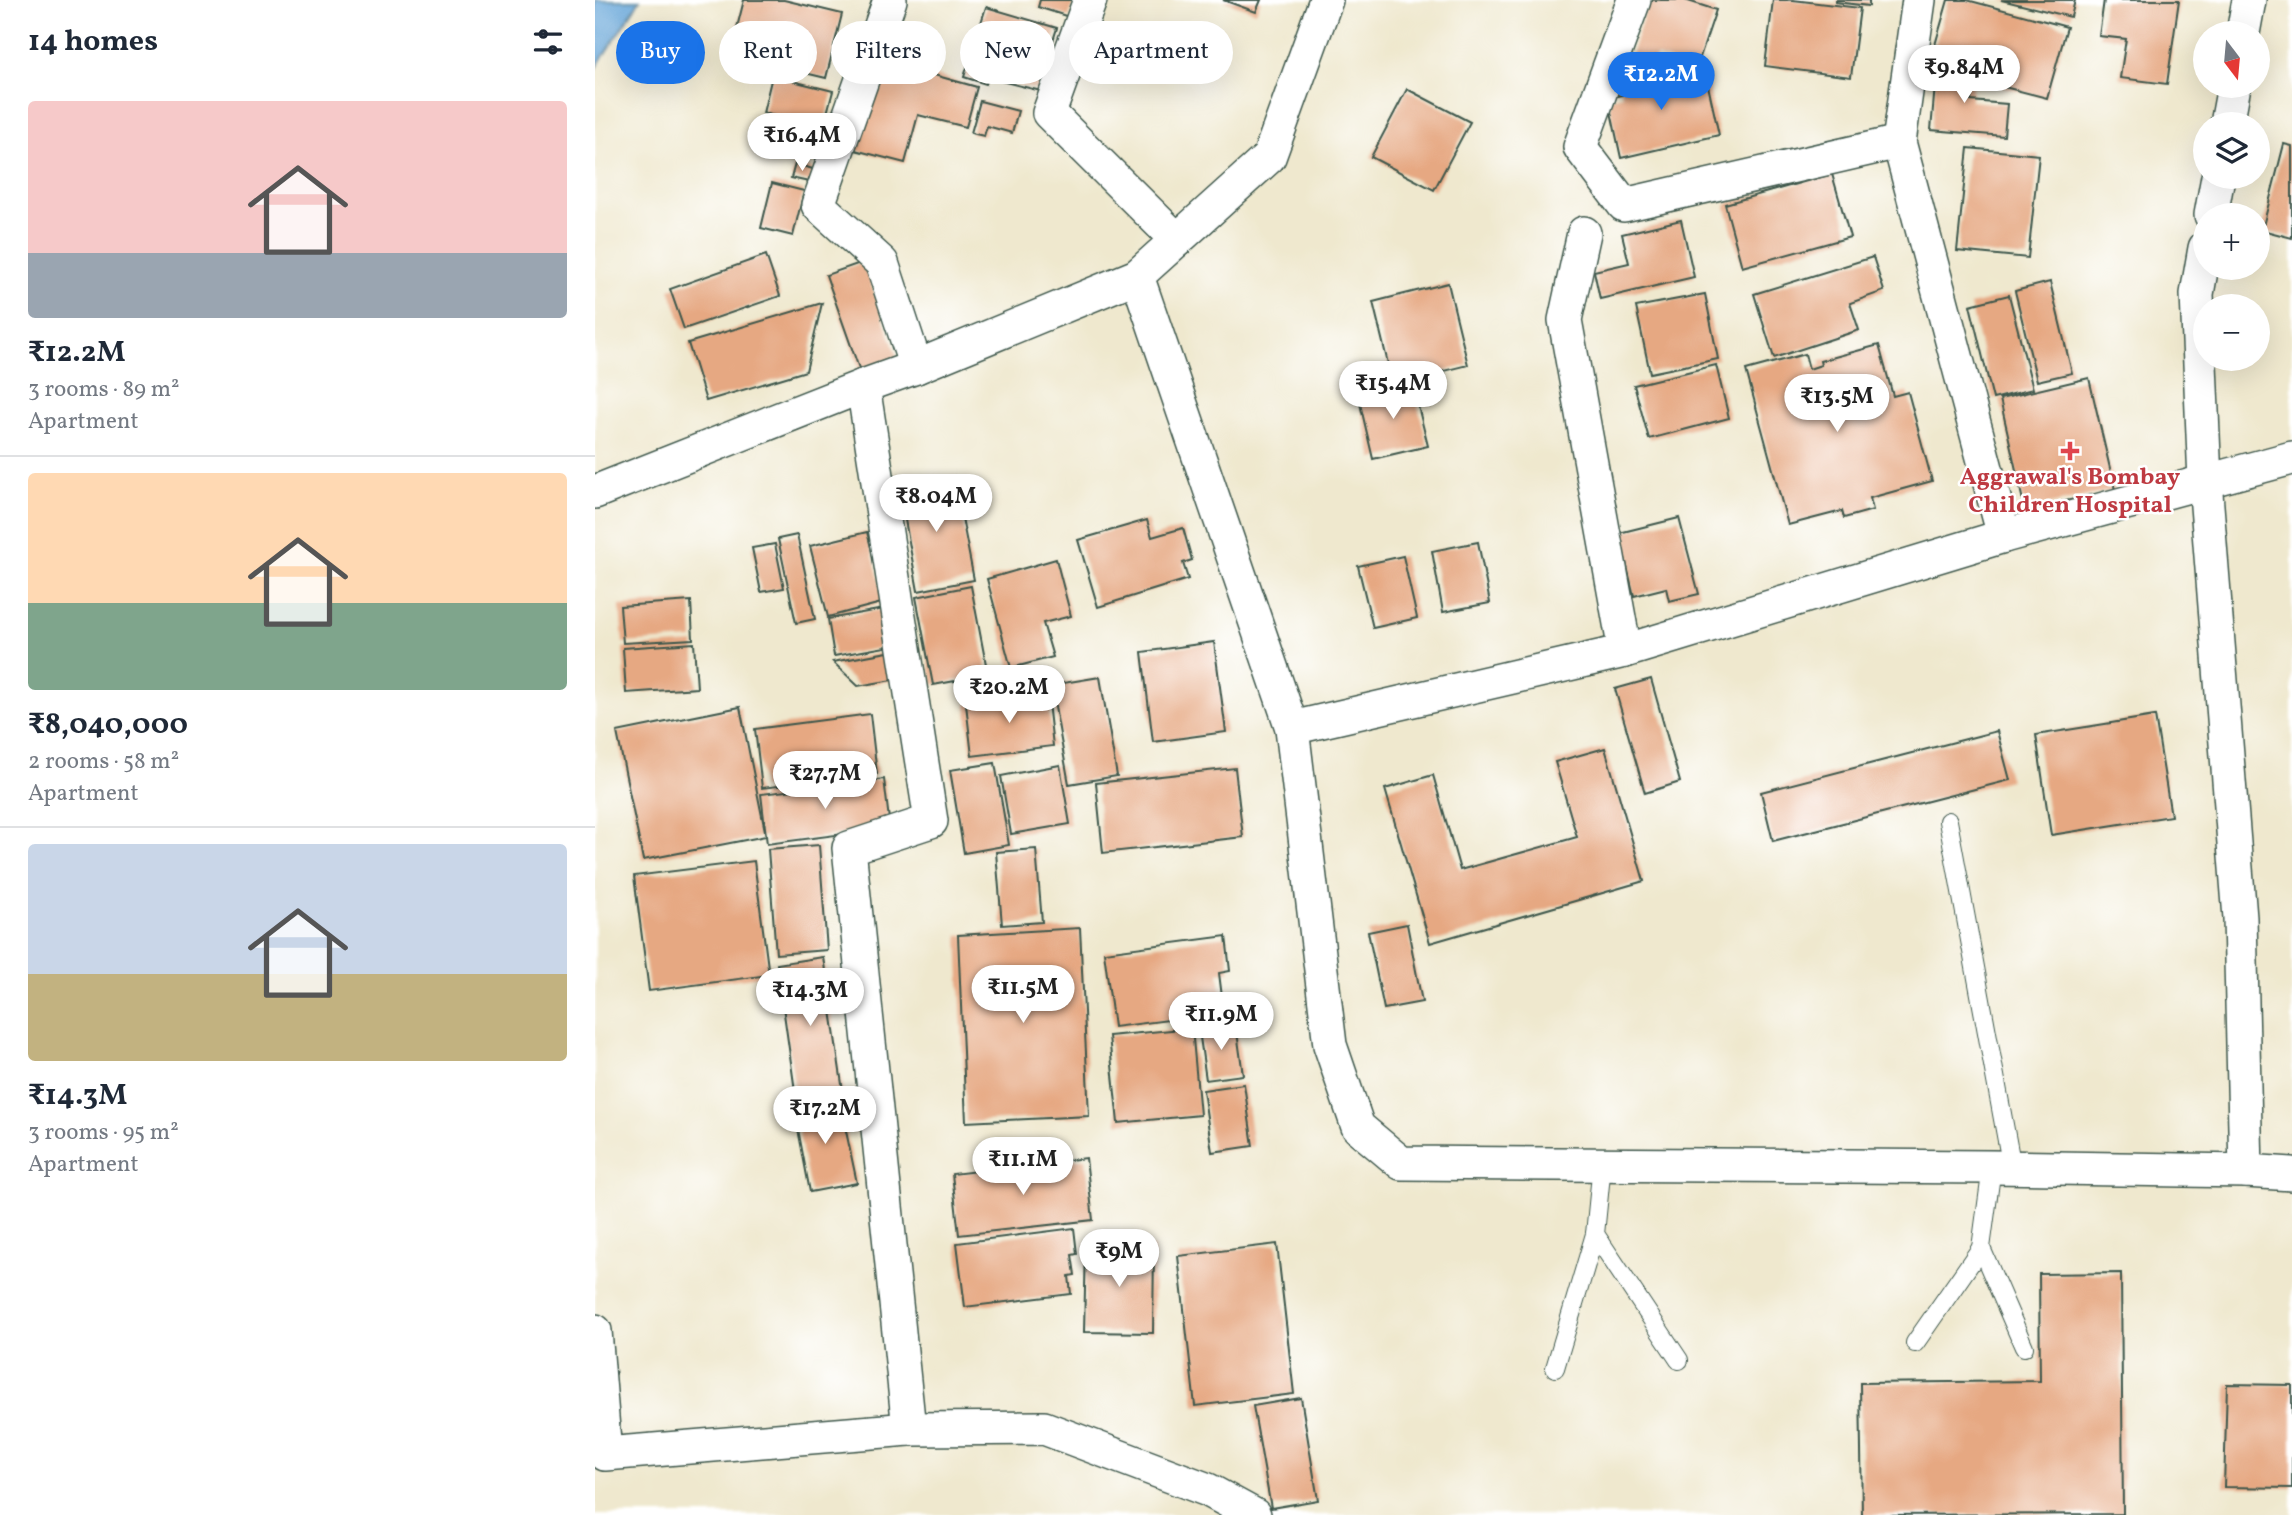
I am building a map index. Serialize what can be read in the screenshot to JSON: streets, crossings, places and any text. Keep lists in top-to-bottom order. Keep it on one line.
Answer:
{"places":{"health":["Aggrawal's Bombay Children Hospital"]},"north":"bottom","page":{"heading":"14 homes","map_buttons":["+","−"],"chip":["Buy","Rent","Filters","New","Apartment"],"price":["₹9.84M","₹12.2M","₹16.4M","₹15.4M","₹13.5M","₹8.04M","₹20.2M","₹27.7M","₹11.5M","₹14.3M","₹11.9M","₹17.2M","₹11.1M","₹9M"],"list":[{"name":"₹12.2M","note":"3 rooms · 89 m² · Apartment"},{"name":"₹8,040,000","note":"2 rooms · 58 m² · Apartment"},{"name":"₹14.3M","note":"3 rooms · 95 m² · Apartment"}]}}
